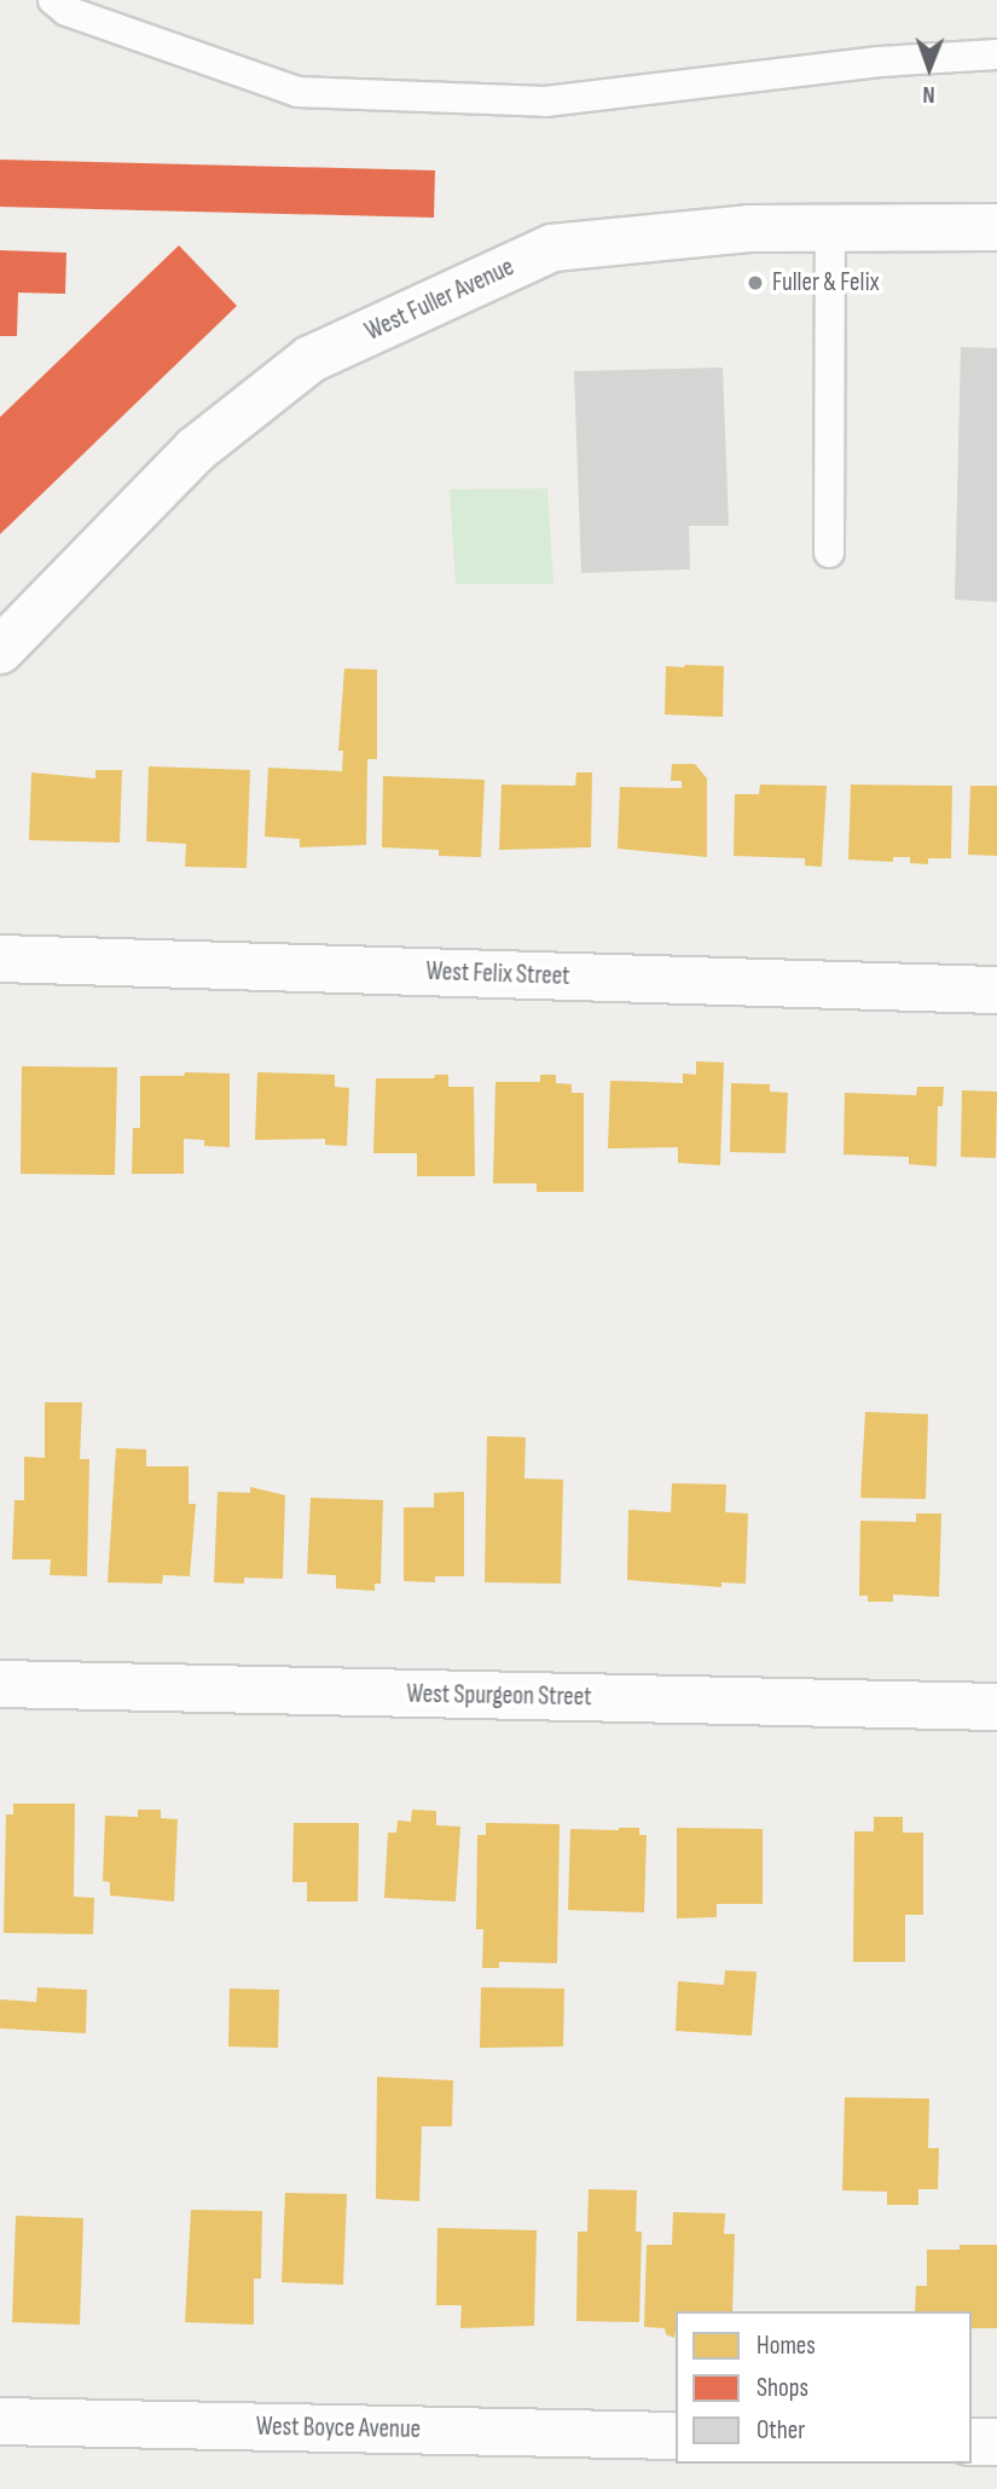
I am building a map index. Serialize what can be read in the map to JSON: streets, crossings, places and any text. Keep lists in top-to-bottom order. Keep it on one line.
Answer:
{"streets":{"street":["West Fuller Avenue","West Felix Street","West Spurgeon Street","West Boyce Avenue"]},"places":["Fuller & Felix"],"legend":["Homes","Shops","Other"],"north":"bottom"}
